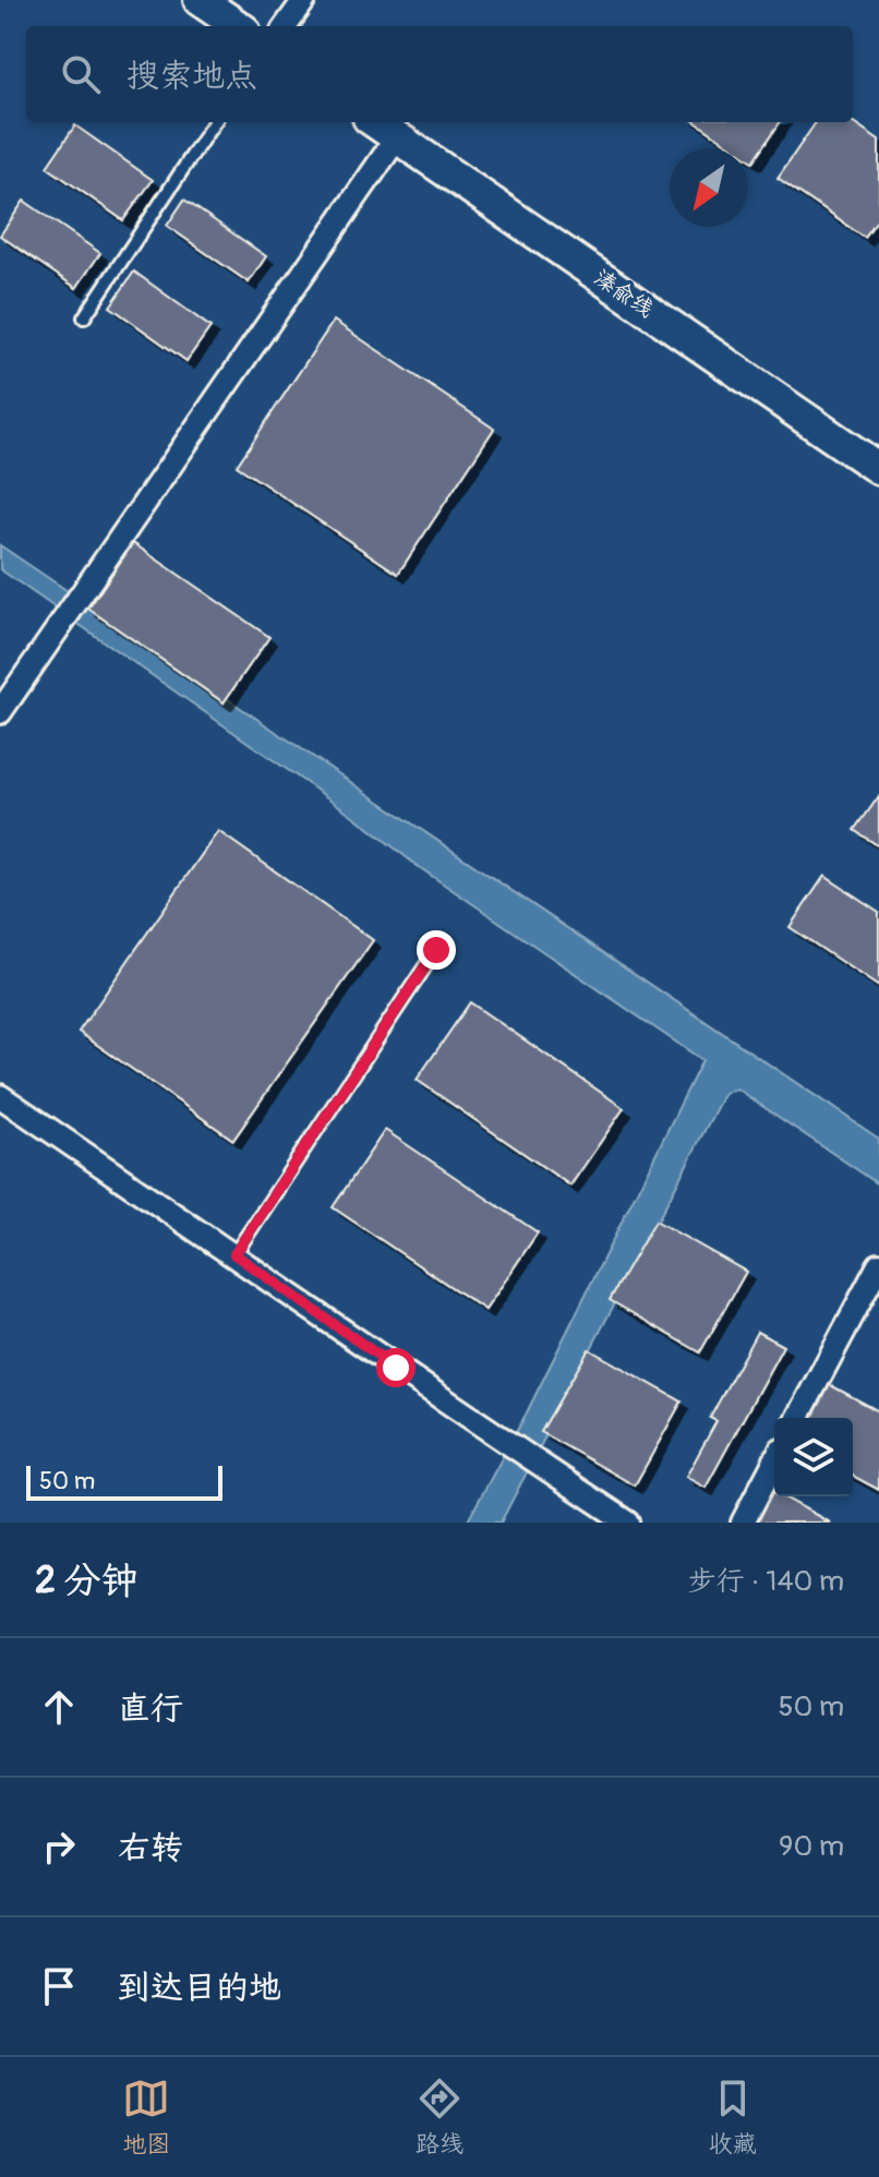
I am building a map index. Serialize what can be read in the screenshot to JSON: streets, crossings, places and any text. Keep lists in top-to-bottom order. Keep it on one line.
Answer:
{"streets":{"main road":["溱俞线"]},"scale_bar":"50 m","north":"bottom left","page":{"search":"搜索地点","scale":"50 m","heading":["2 分钟","步行 · 140 m"],"list":[["直行","50 m"],["右转","90 m"],"到达目的地"],"nav":["地图","路线","收藏"]}}
